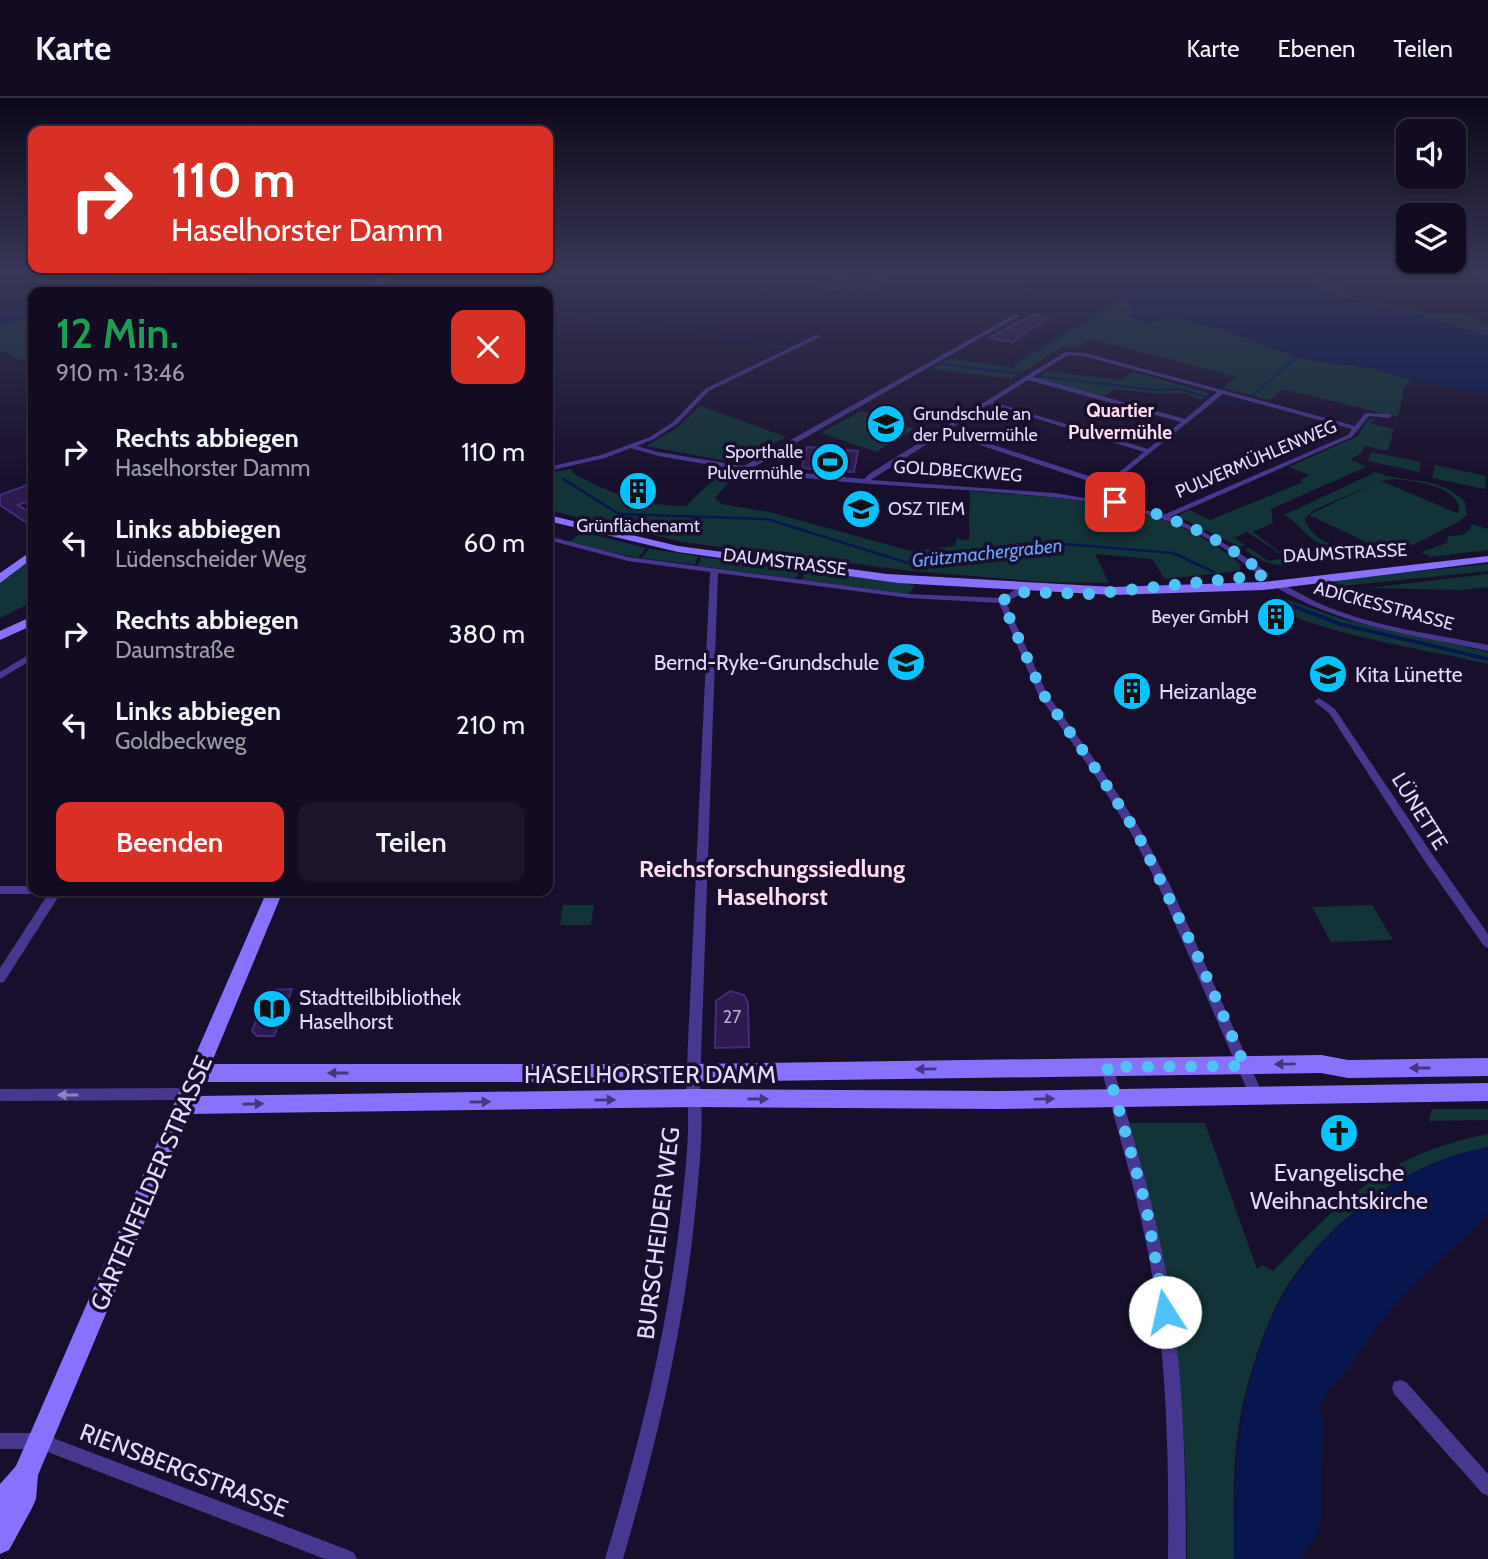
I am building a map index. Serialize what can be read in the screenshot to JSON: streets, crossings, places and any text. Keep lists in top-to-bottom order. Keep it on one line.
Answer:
{"streets":{"street":["PULVERMÜHLENWEG","GOLDBECKWEG","DAUMSTRASSE","ADICKESSTRASSE","LÜNETTE","HASELHORSTER DAMM","GARTENFELDER STRASSE","BURSCHEIDER WEG","RIENSBERGSTRASSE"]},"crossings":[["PULVERMÜHLENWEG","GOLDBECKWEG"],["GOLDBECKWEG","DAUMSTRASSE"],["DAUMSTRASSE","ADICKESSTRASSE"],["DAUMSTRASSE","BURSCHEIDER WEG"],["HASELHORSTER DAMM","GARTENFELDER STRASSE"],["HASELHORSTER DAMM","BURSCHEIDER WEG"],["GARTENFELDER STRASSE","RIENSBERGSTRASSE"]],"districts":["Quartier Pulvermühle","Reichsforschungssiedlung Haselhorst"],"water":["Grützmachergraben"],"places":{"school or university":["Grundschule an der Pulvermühle","OSZ TIEM","Bernd-Ryke-Grundschule","Kita Lünette"],"sports":["Sporthalle Pulvermühle"],"building":["Grünflächenamt","Beyer GmbH","Heizanlage"],"library":["Stadtteilbibliothek Haselhorst"],"church":["Evangelische Weihnachtskirche"]},"house_numbers":["27"],"page":{"header":"Karte","nav":["Karte","Ebenen","Teilen"],"turn":["110 m","Haselhorster Damm"],"heading":["12 Min.","910 m · 13:46"],"list":[{"name":"Rechts abbiegen","note":"Haselhorster Damm","value":"110 m"},{"name":"Links abbiegen","note":"Lüdenscheider Weg","value":"60 m"},{"name":"Rechts abbiegen","note":"Daumstraße","value":"380 m"},{"name":"Links abbiegen","note":"Goldbeckweg","value":"210 m"}],"buttons":["Beenden","Teilen"]}}
